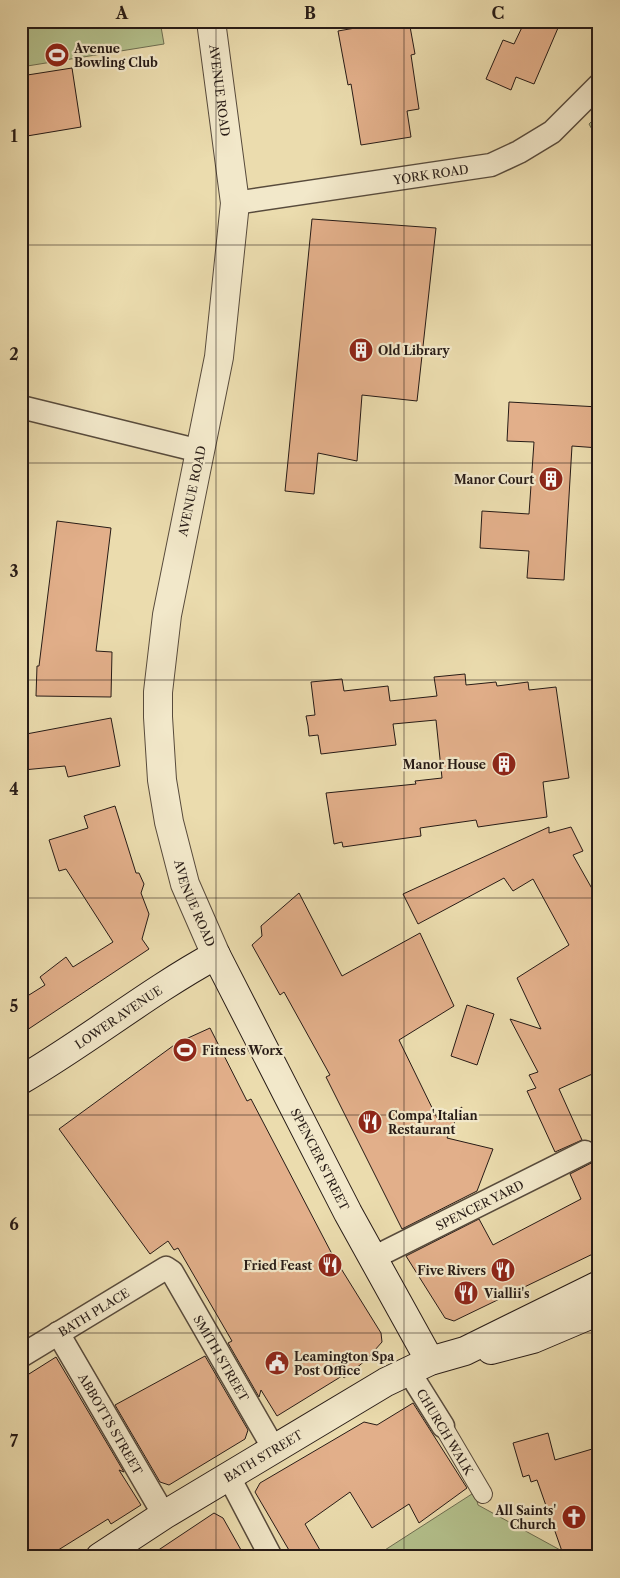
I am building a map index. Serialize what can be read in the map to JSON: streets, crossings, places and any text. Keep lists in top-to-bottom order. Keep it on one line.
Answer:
{"streets":{"main road":["AVENUE ROAD","LOWER AVENUE","SPENCER STREET","BATH STREET"],"street":["YORK ROAD","SPENCER YARD","BATH PLACE","SMITH STREET","ABBOTTS STREET","CHURCH WALK"]},"crossings":[["AVENUE ROAD","YORK ROAD"],["AVENUE ROAD","LOWER AVENUE"],["AVENUE ROAD","SPENCER STREET"],["LOWER AVENUE","SPENCER STREET"],["SPENCER STREET","SPENCER YARD"],["SPENCER STREET","CHURCH WALK"],["SPENCER STREET","BATH STREET"],["BATH PLACE","SMITH STREET"],["BATH PLACE","ABBOTTS STREET"],["SMITH STREET","BATH STREET"],["ABBOTTS STREET","BATH STREET"],["CHURCH WALK","BATH STREET"]],"places":{"sports":["Avenue Bowling Club","Fitness Worx"],"building":["Old Library","Manor Court","Manor House"],"restaurant":["Compa' Italian Restaurant","Fried Feast","Five Rivers","Viallii's"],"public building":["Leamington Spa Post Office"],"church":["All Saints' Church"]},"grid":{"columns":["A","B","C"],"rows":["1","2","3","4","5","6","7"]}}
